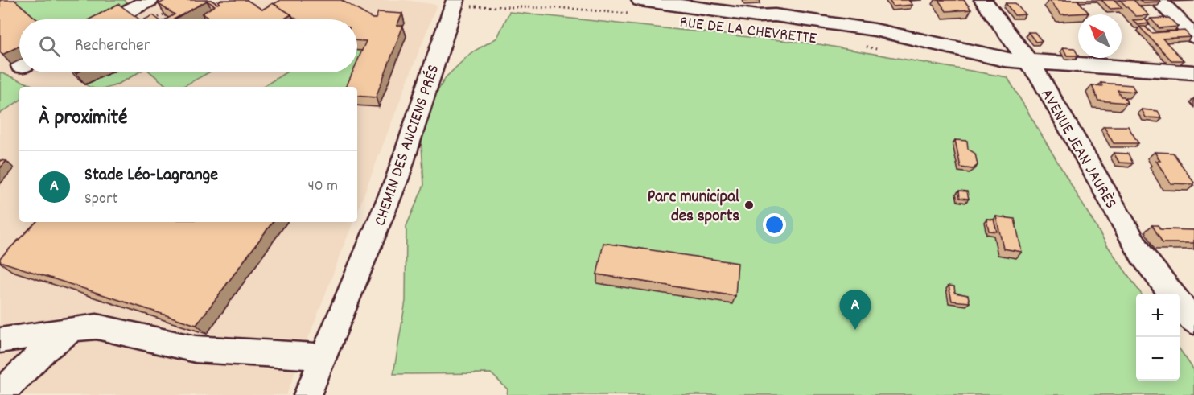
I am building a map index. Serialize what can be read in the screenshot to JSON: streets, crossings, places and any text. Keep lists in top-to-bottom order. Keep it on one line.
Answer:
{"streets":{"street":["RUE DE LA CHEVRETTE","CHEMIN DES ANCIENS PRÉS","AVENUE JEAN JAURÈS"]},"crossings":[["RUE DE LA CHEVRETTE","AVENUE JEAN JAURÈS"]],"places":["Parc municipal des sports"],"north":"top left","page":{"search":"Rechercher","heading":"À proximité","list":[{"mark":"A","name":"Stade Léo-Lagrange","note":"Sport","value":"40 m"}],"pins":"A","map_buttons":["+","−"]}}
